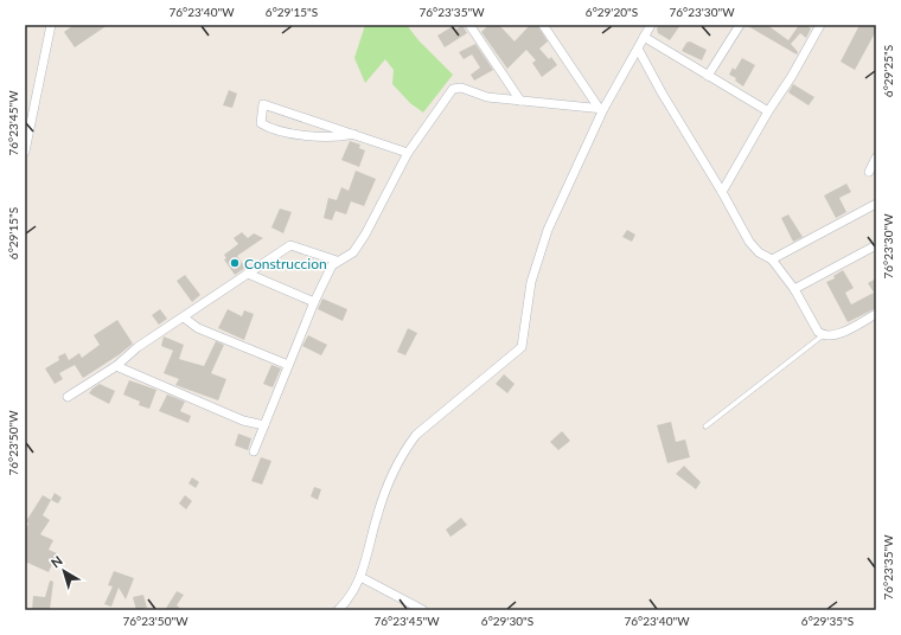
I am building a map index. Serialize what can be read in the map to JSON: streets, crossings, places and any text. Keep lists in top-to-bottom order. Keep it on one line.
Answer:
{"places":["Construccion"],"north":"top left","coordinates":["76°23'40\"W","6°29'15\"S","76°23'35\"W","6°29'20\"S","76°23'30\"W","6°29'25\"S","76°23'45\"W","76°23'50\"W","6°29'30\"S","6°29'35\"S"]}
